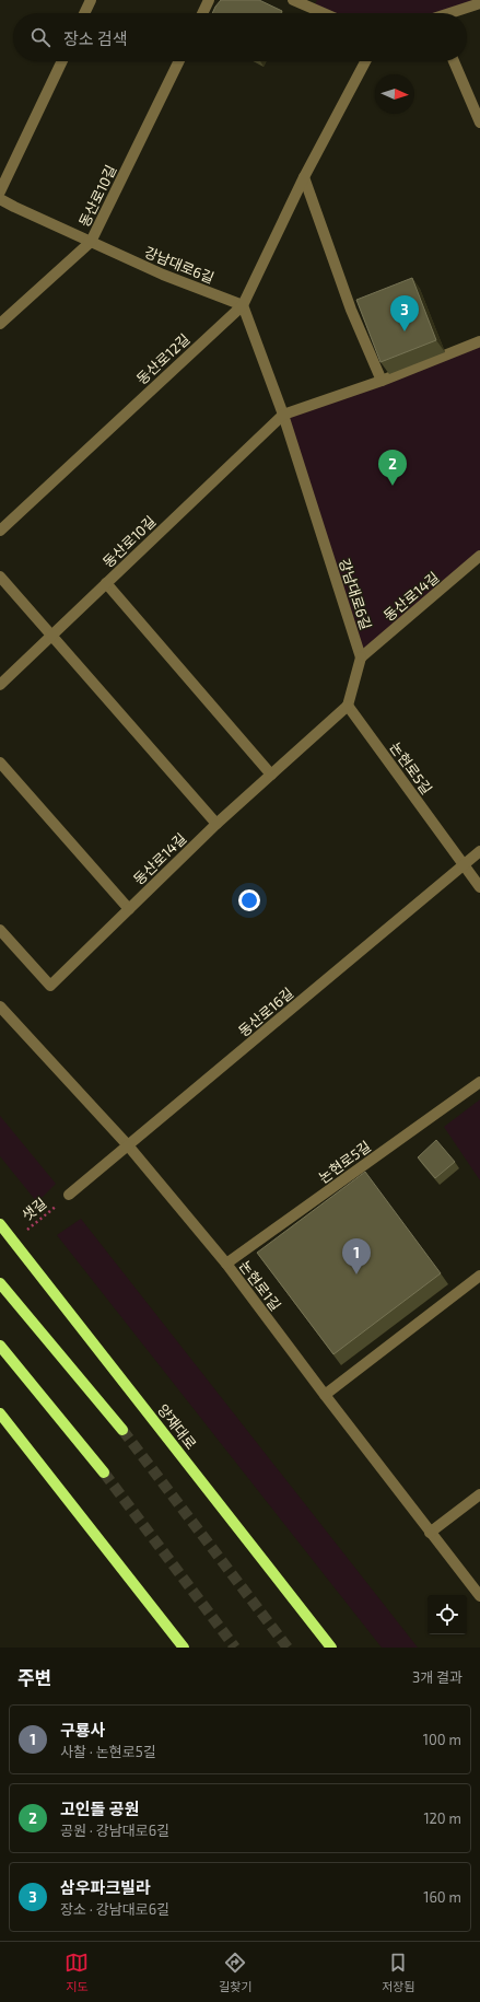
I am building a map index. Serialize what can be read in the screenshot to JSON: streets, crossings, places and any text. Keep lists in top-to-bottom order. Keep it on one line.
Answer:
{"streets":{"main road":["양재대로"],"street":["동산로10길","강남대로6길","동산로12길","동산로14길","논현로5길","동산로16길","논현로1길"],"path":["샛길"]},"crossings":[["동산로10길","강남대로6길"],["강남대로6길","동산로12길"],["강남대로6길","동산로14길"],["동산로14길","논현로5길"],["논현로5길","동산로16길"],["논현로5길","논현로1길"],["동산로16길","샛길"],["동산로16길","논현로1길"],["샛길","양재대로"]],"north":"right","page":{"search":"장소 검색","pins":["3","2","1"],"heading":["주변","3개 결과"],"list":[{"mark":"1","name":"구룡사","note":"사찰 · 논현로5길","value":"100 m"},{"mark":"2","name":"고인돌 공원","note":"공원 · 강남대로6길","value":"120 m"},{"mark":"3","name":"삼우파크빌라","note":"장소 · 강남대로6길","value":"160 m"}],"nav":["지도","길찾기","저장됨"]}}
